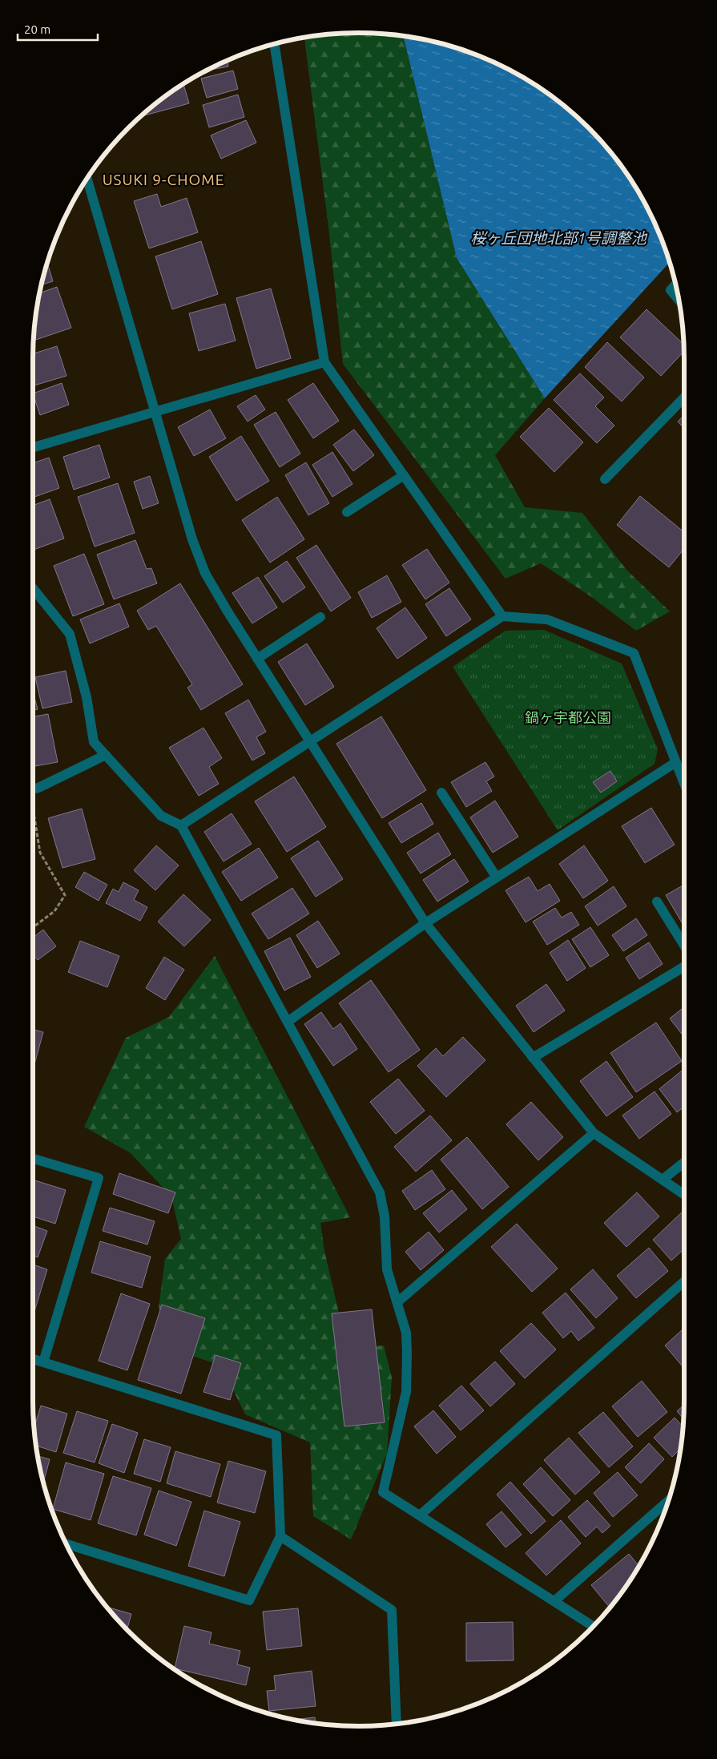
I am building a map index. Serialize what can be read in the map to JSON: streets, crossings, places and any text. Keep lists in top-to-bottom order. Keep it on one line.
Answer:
{"districts":["USUKI 9-CHOME"],"water":["桜ヶ丘団地北部1号調整池"],"parks":["鍋ヶ宇都公園"],"scale_bar":"20 m"}
